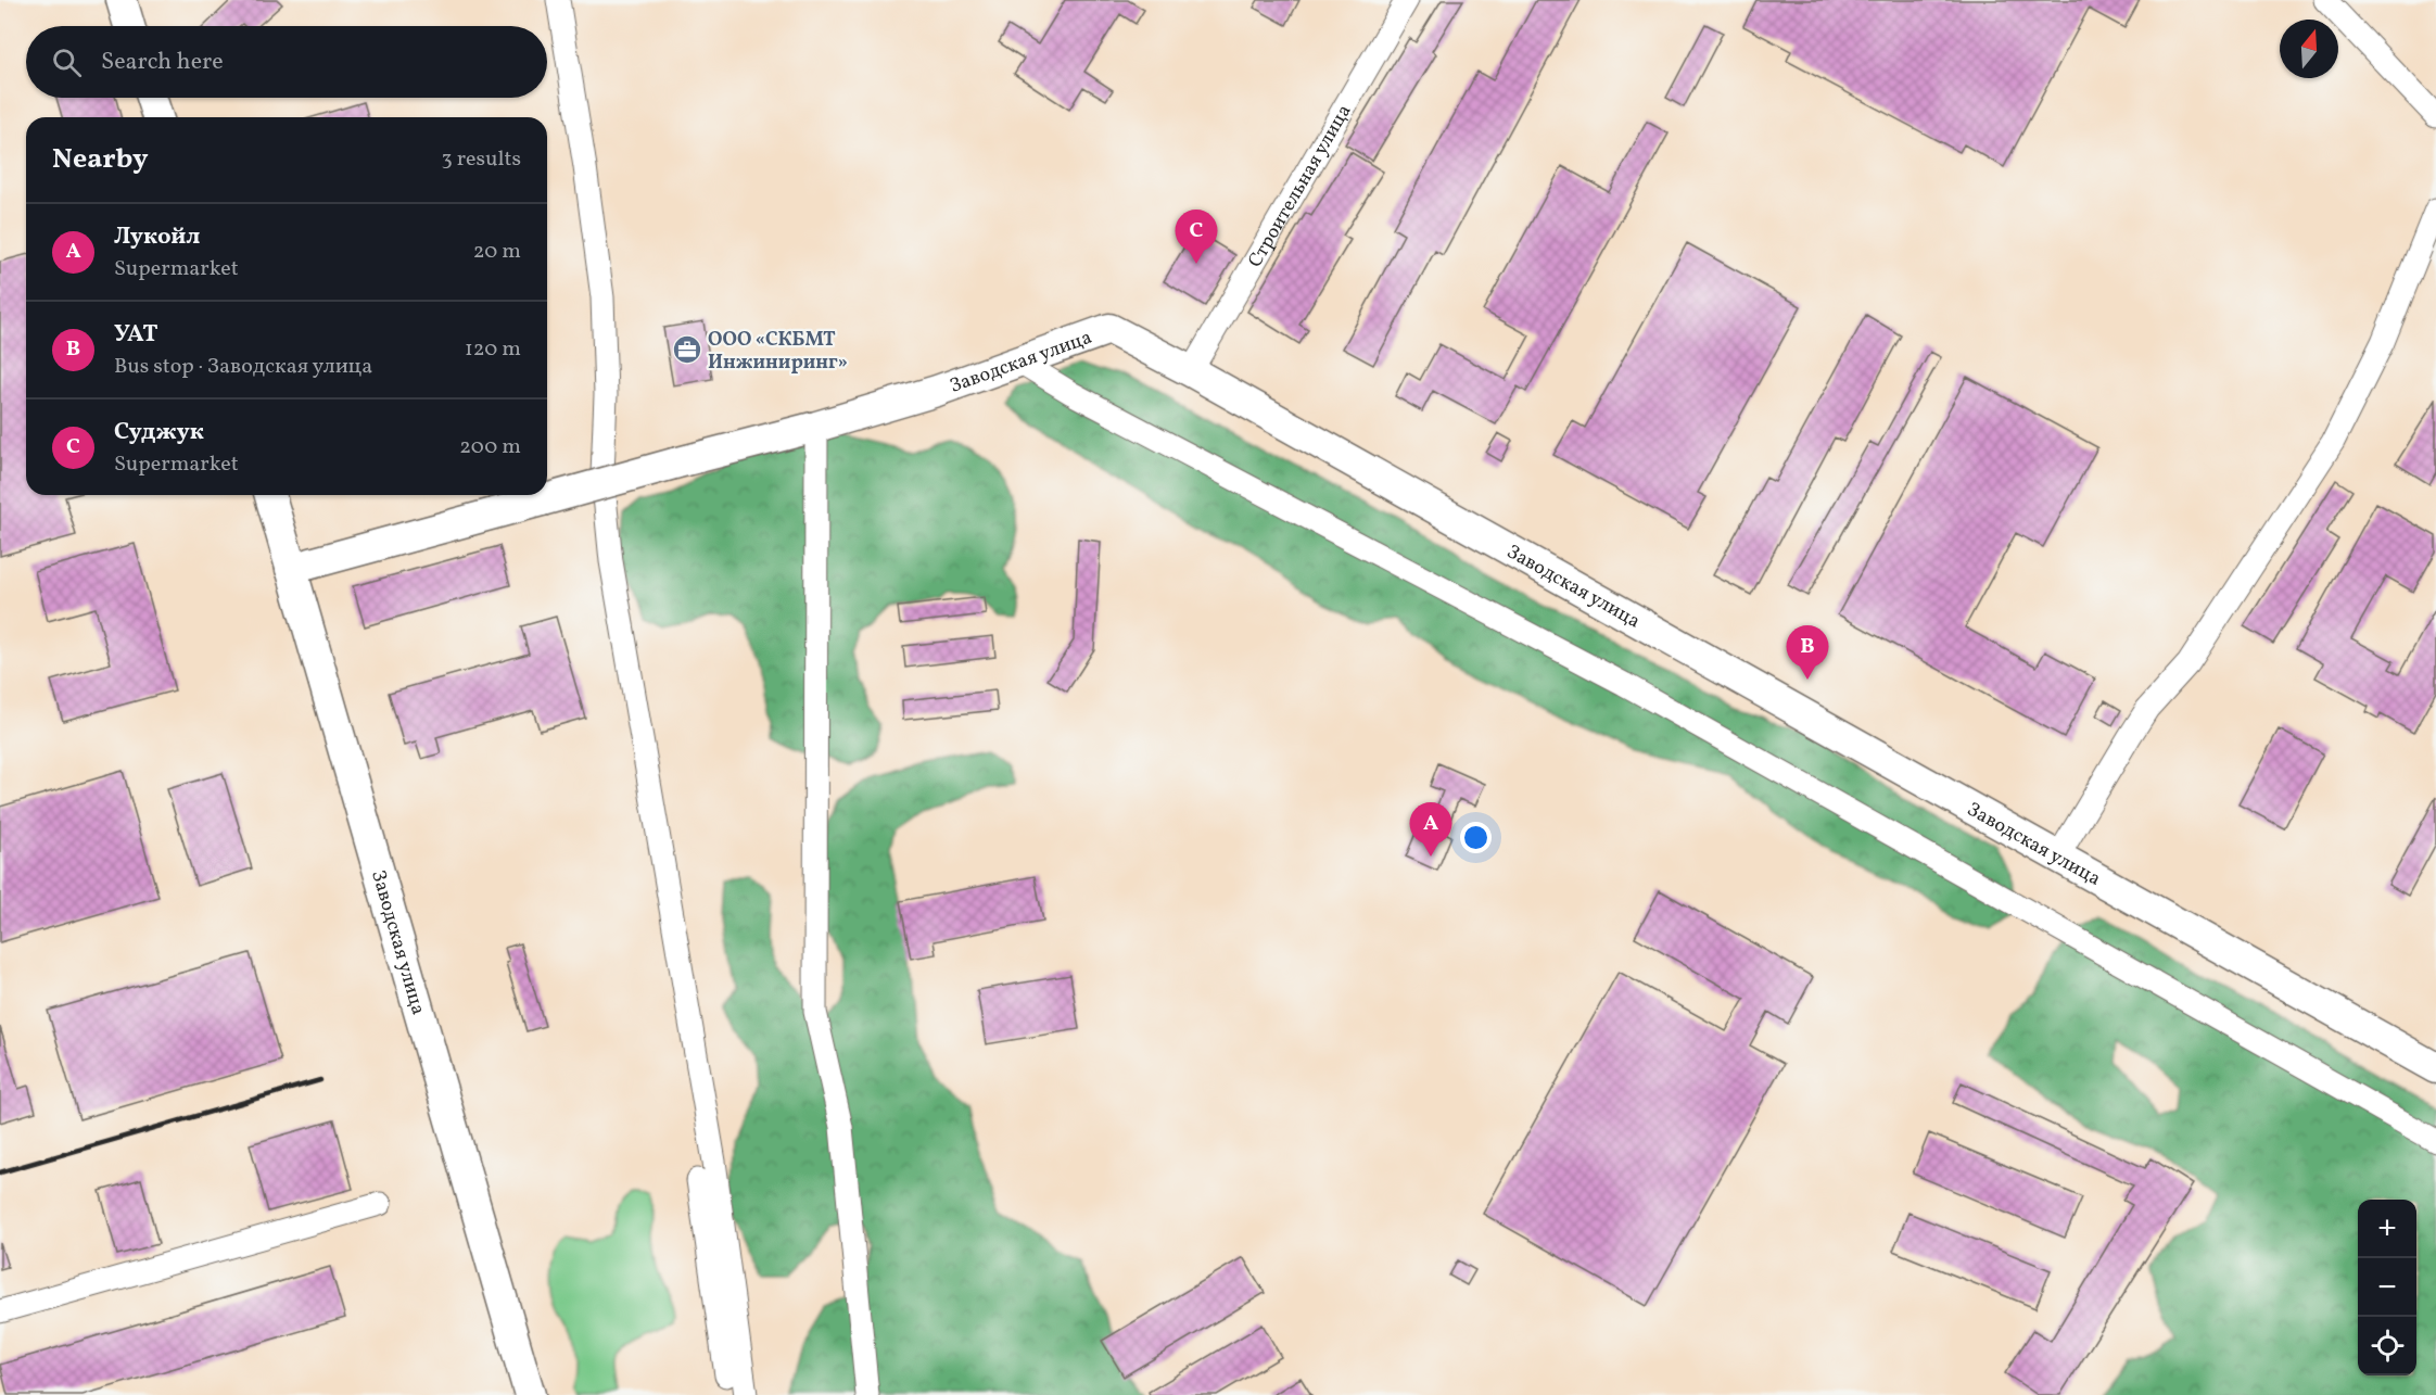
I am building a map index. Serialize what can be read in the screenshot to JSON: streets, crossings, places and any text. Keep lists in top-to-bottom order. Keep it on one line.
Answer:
{"streets":{"main road":["Заводская улица"],"street":["Строительная улица"]},"crossings":[["Строительная улица","Заводская улица"]],"places":{"office":["ООО «СКБМТ Инжиниринг»"]},"north":"top","page":{"search":"Search here","heading":["Nearby","3 results"],"list":[{"mark":"A","name":"Лукойл","note":"Supermarket","value":"20 m"},{"mark":"B","name":"УАТ","note":"Bus stop · Заводская улица","value":"120 m"},{"mark":"C","name":"Суджук","note":"Supermarket","value":"200 m"}],"pins":["C","B","A"],"map_buttons":["+","−"]}}
